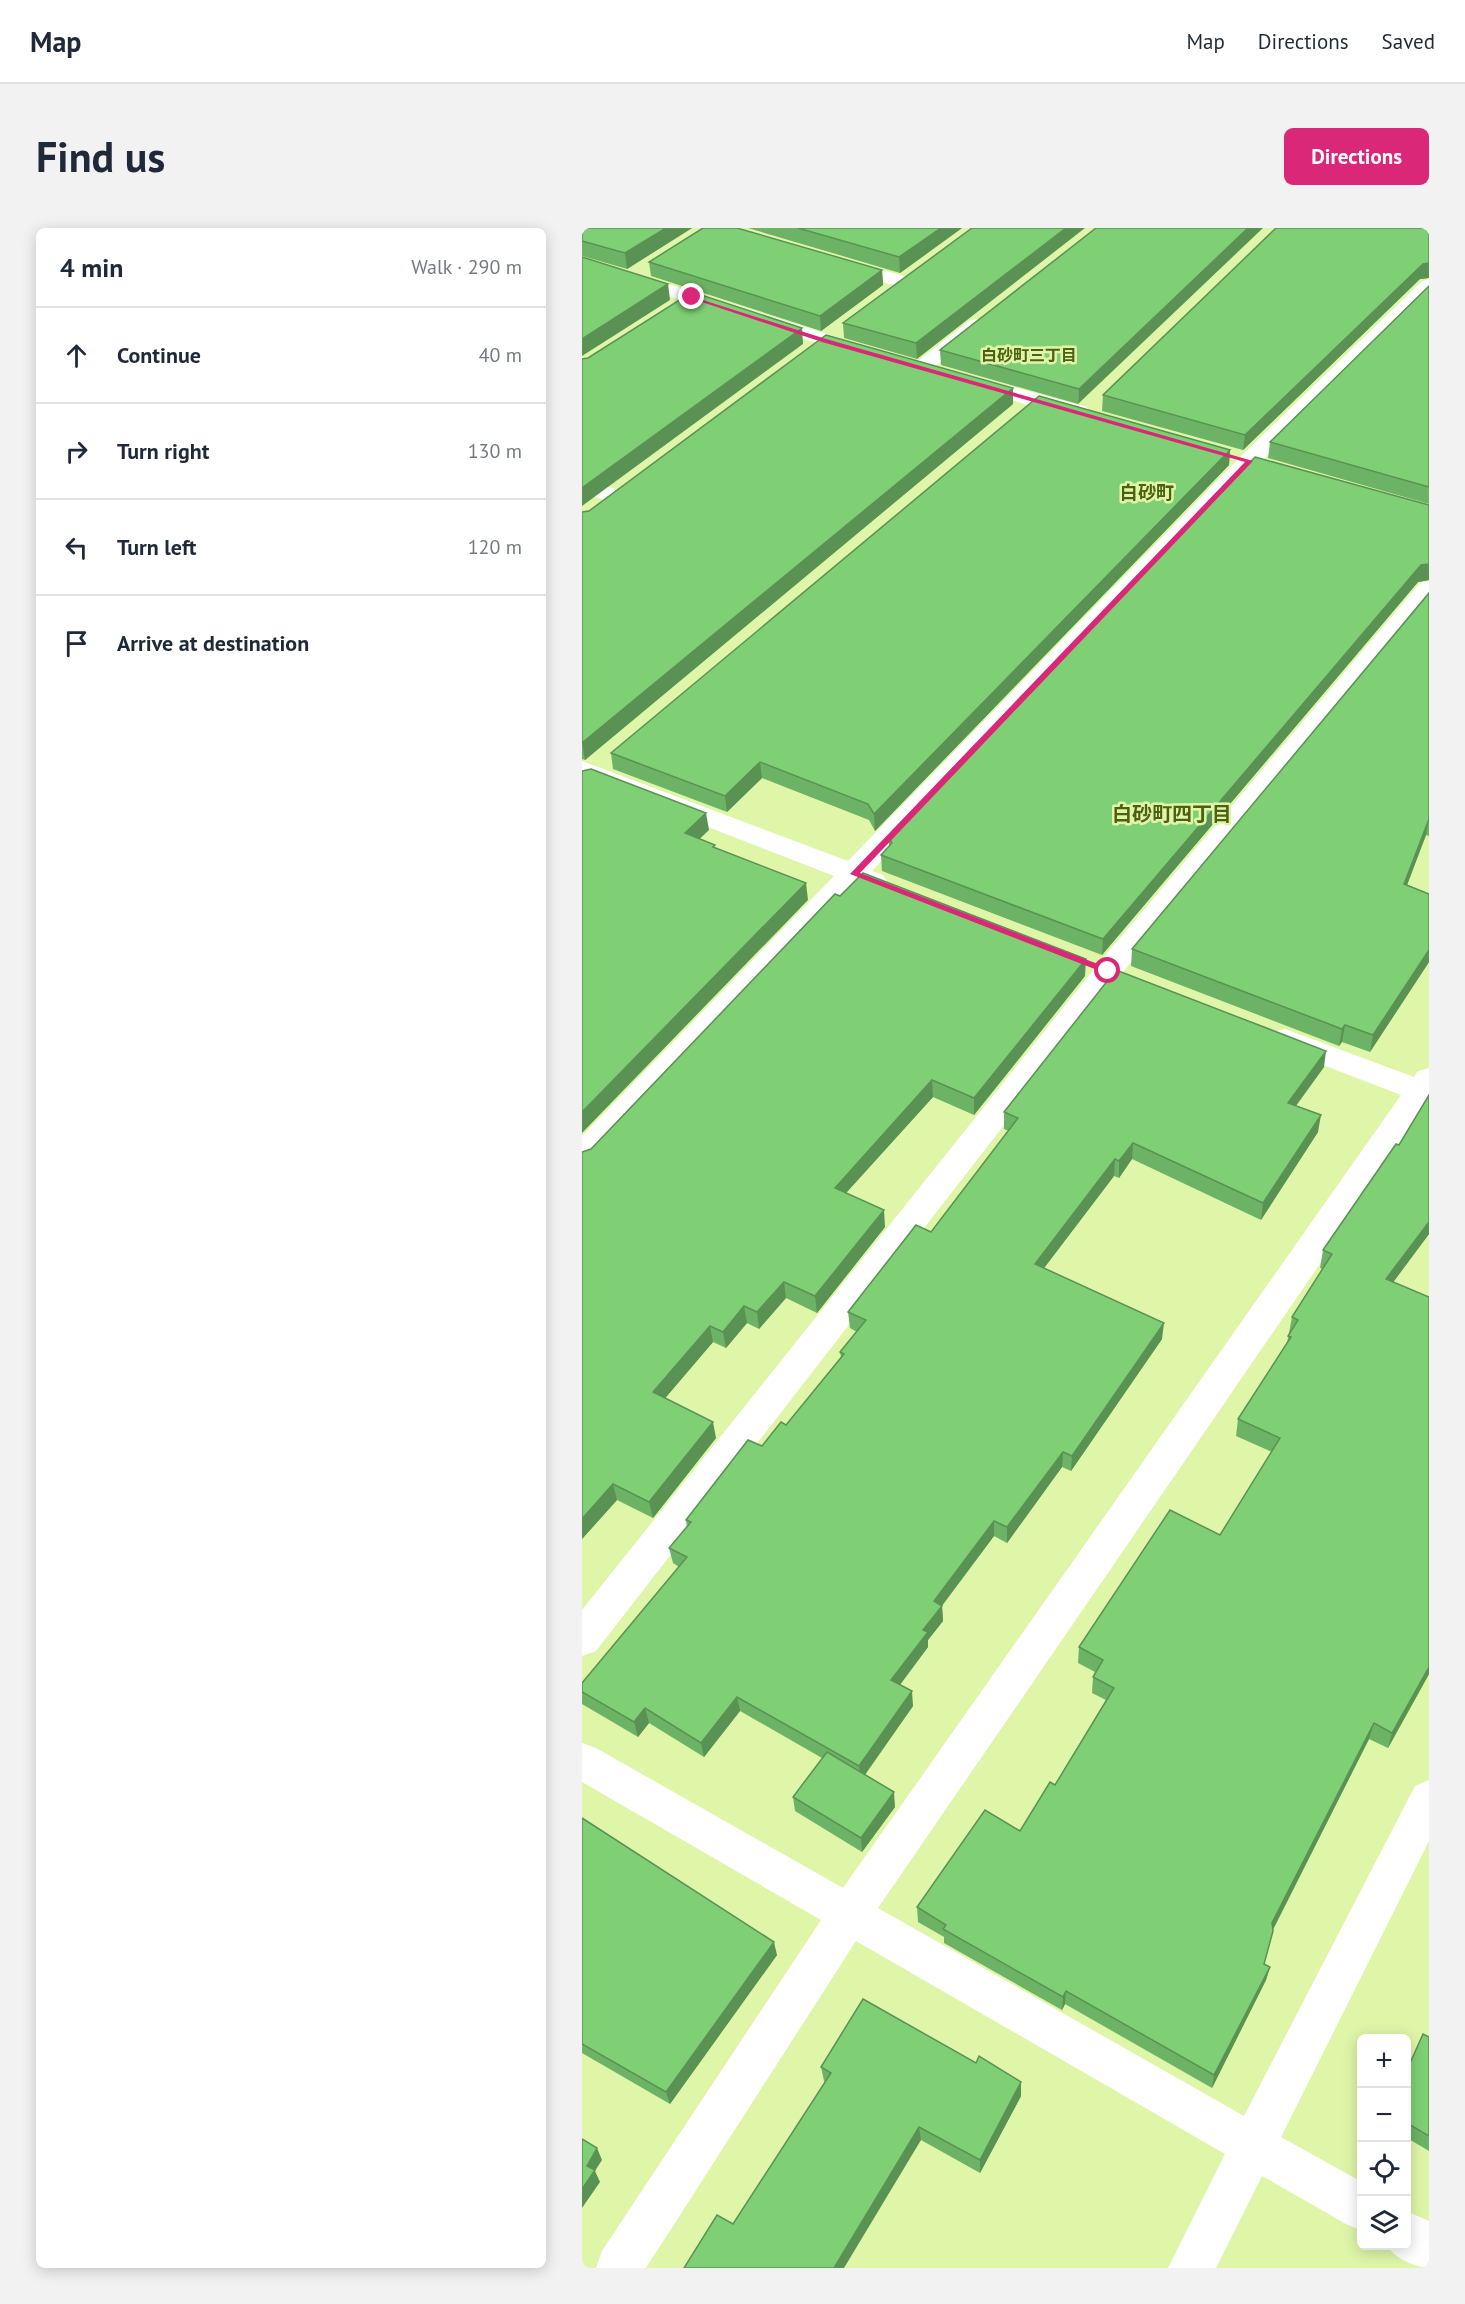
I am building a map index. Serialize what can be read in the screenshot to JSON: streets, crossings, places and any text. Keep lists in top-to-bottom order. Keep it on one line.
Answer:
{"districts":["白砂町三丁目","白砂町","白砂町四丁目"],"page":{"header":"Map","nav":["Map","Directions","Saved"],"buttons":"Directions","title":"Find us","heading":["4 min","Walk · 290 m"],"list":[["Continue","40 m"],["Turn right","130 m"],["Turn left","120 m"],"Arrive at destination"],"map_buttons":["+","−"]}}
